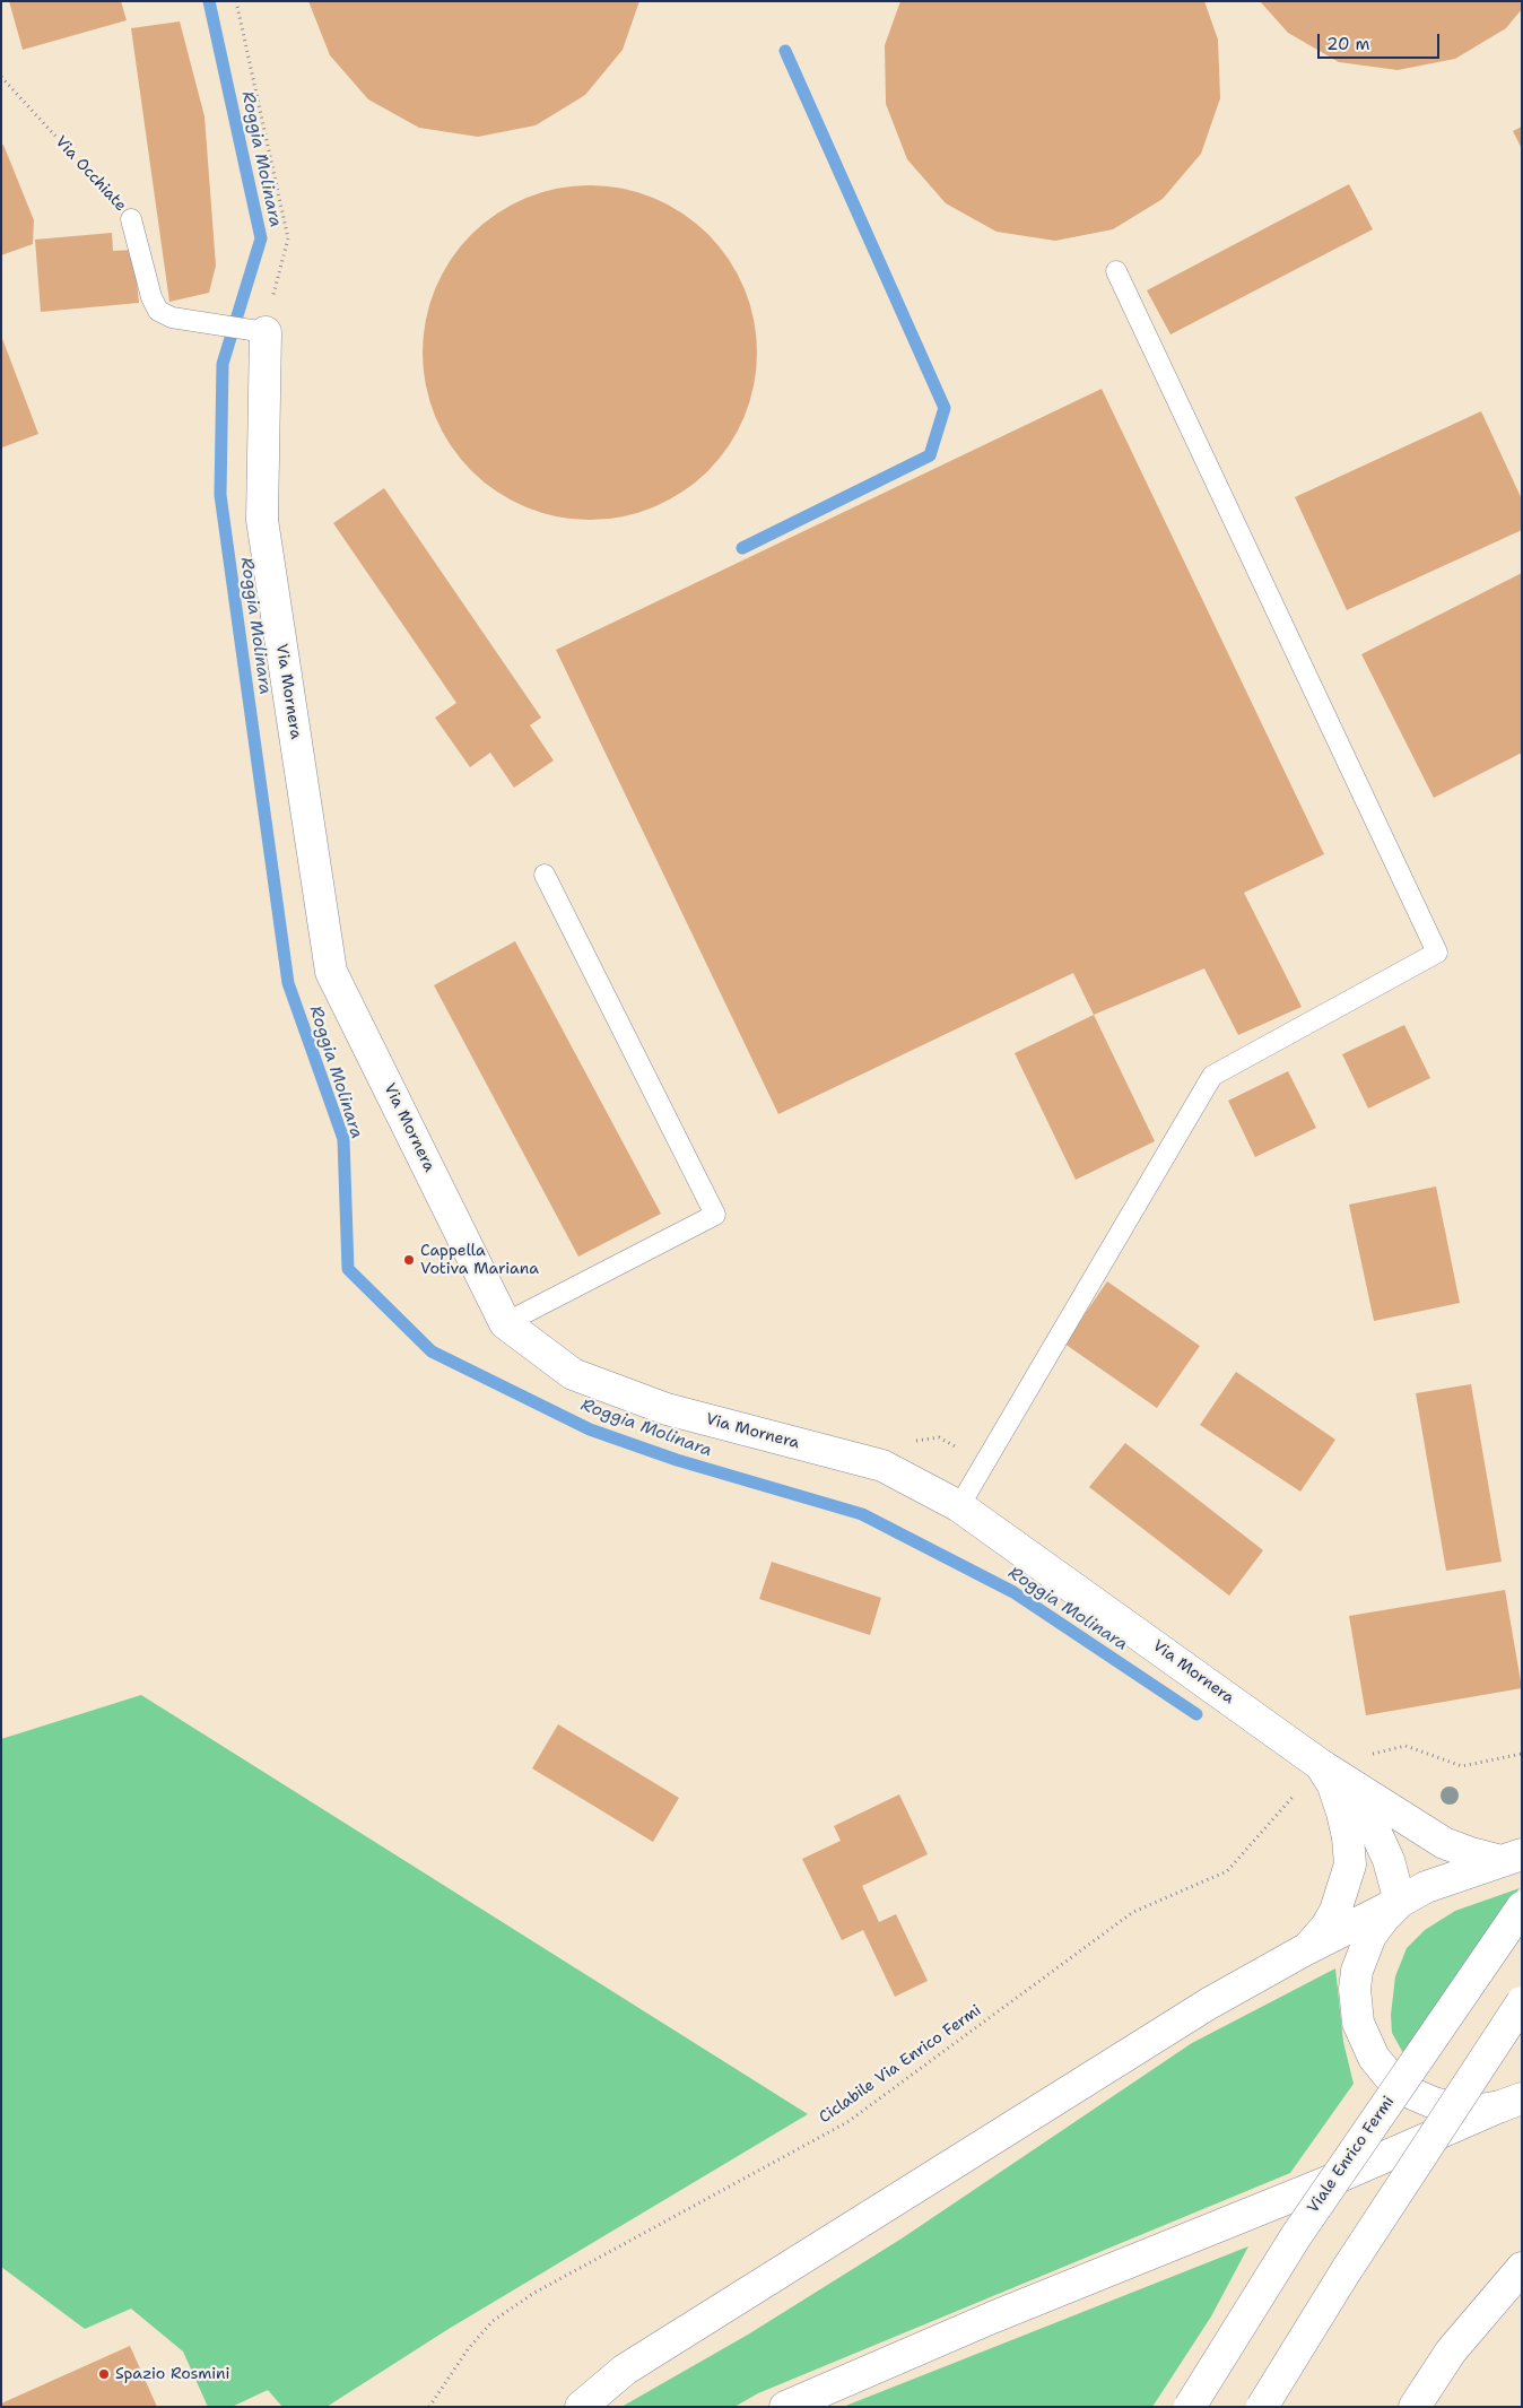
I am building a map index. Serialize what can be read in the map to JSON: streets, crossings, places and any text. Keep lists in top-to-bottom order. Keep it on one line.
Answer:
{"streets":{"main road":["Via Mornera","Viale Enrico Fermi"],"lane":["Via Occhiate"],"path":["Ciclabile Via Enrico Fermi"]},"crossings":[["Via Occhiate","Via Mornera"],["Via Mornera","Ciclabile Via Enrico Fermi"]],"water":["Roggia Molinara"],"places":["Cappella Votiva Mariana","Spazio Rosmini"],"scale_bar":"20 m"}
